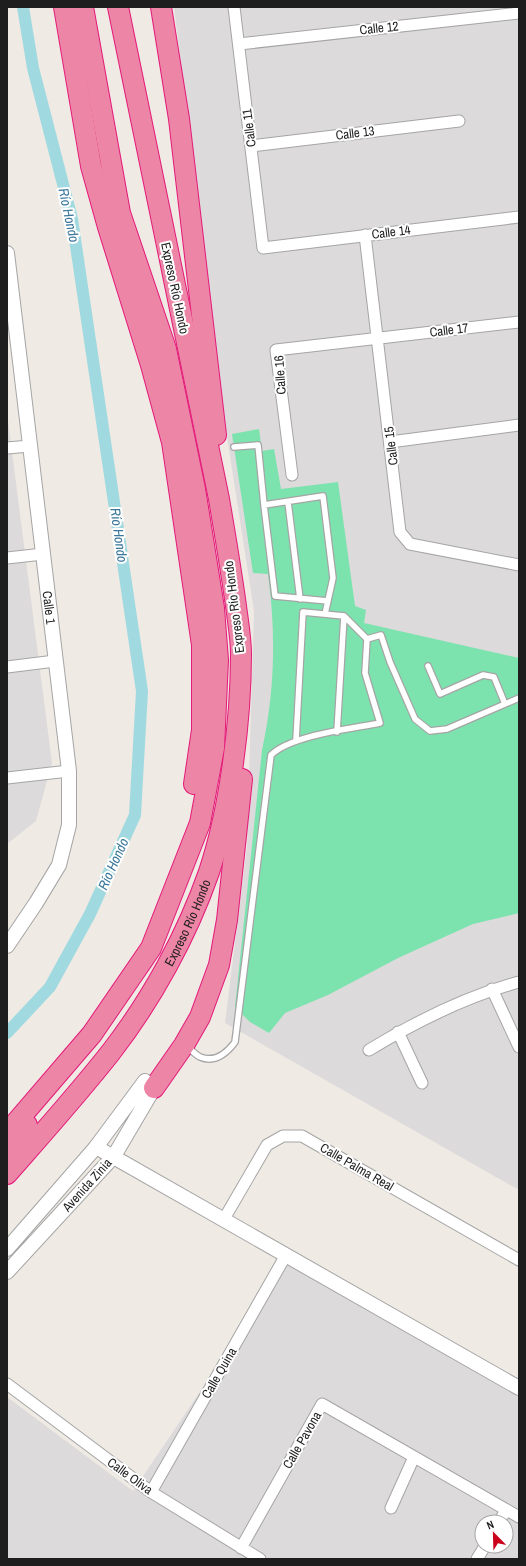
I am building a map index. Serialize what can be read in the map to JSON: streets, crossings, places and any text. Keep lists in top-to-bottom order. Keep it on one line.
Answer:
{"streets":{"highway":["Expreso Río Hondo"],"street":["Calle 12","Calle 11","Calle 13","Calle 14","Calle 17","Calle 16","Calle 15","Calle 1","Calle Palma Real","Avenida Zinia","Calle Quina","Calle Pavona","Calle Oliva"]},"crossings":[["Calle 12","Calle 11"],["Calle 11","Calle 13"],["Calle 11","Calle 14"],["Calle 14","Calle 15"],["Calle 17","Calle 16"],["Calle 17","Calle 15"],["Calle 16","Calle 15"],["Calle Quina","Calle Oliva"],["Calle Pavona","Calle Oliva"]],"water":["Río Hondo"],"north":"top left"}
